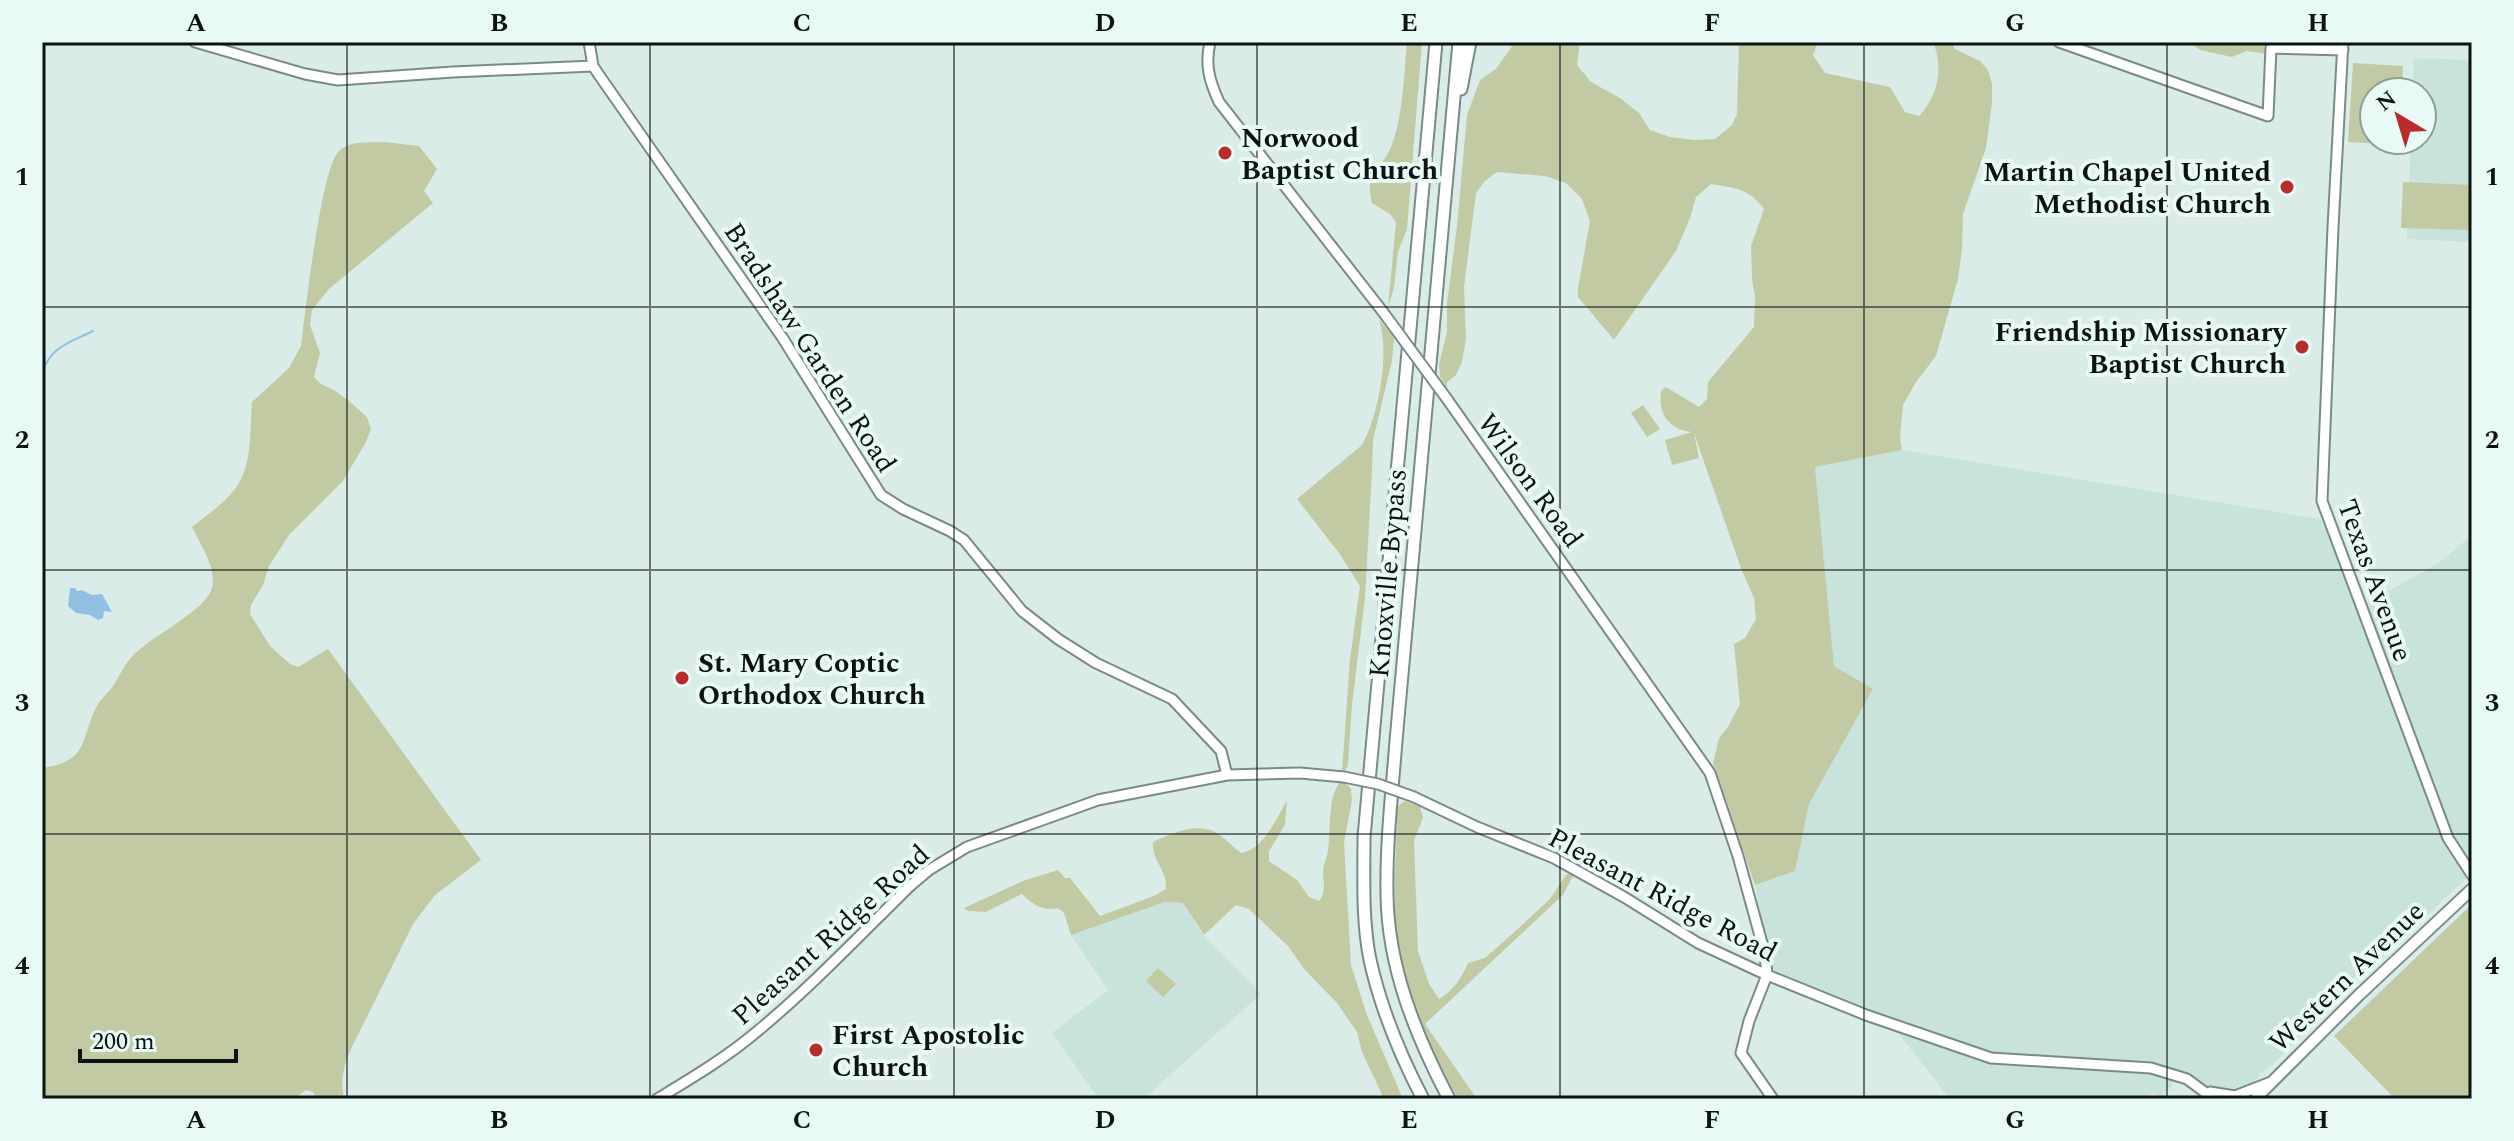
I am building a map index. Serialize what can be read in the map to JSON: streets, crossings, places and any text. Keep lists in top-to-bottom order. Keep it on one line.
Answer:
{"streets":{"highway":["Knoxville Bypass"],"main road":["Western Avenue"],"street":["Bradshaw Garden Road","Wilson Road","Texas Avenue","Pleasant Ridge Road"]},"crossings":[["Bradshaw Garden Road","Pleasant Ridge Road"],["Wilson Road","Pleasant Ridge Road"]],"places":["Norwood Baptist Church","Martin Chapel United Methodist Church","Friendship Missionary Baptist Church","St. Mary Coptic Orthodox Church","First Apostolic Church"],"scale_bar":"200 m","north":"top left","grid":{"columns":["A","B","C","D","E","F","G","H"],"rows":["1","2","3","4"]}}
